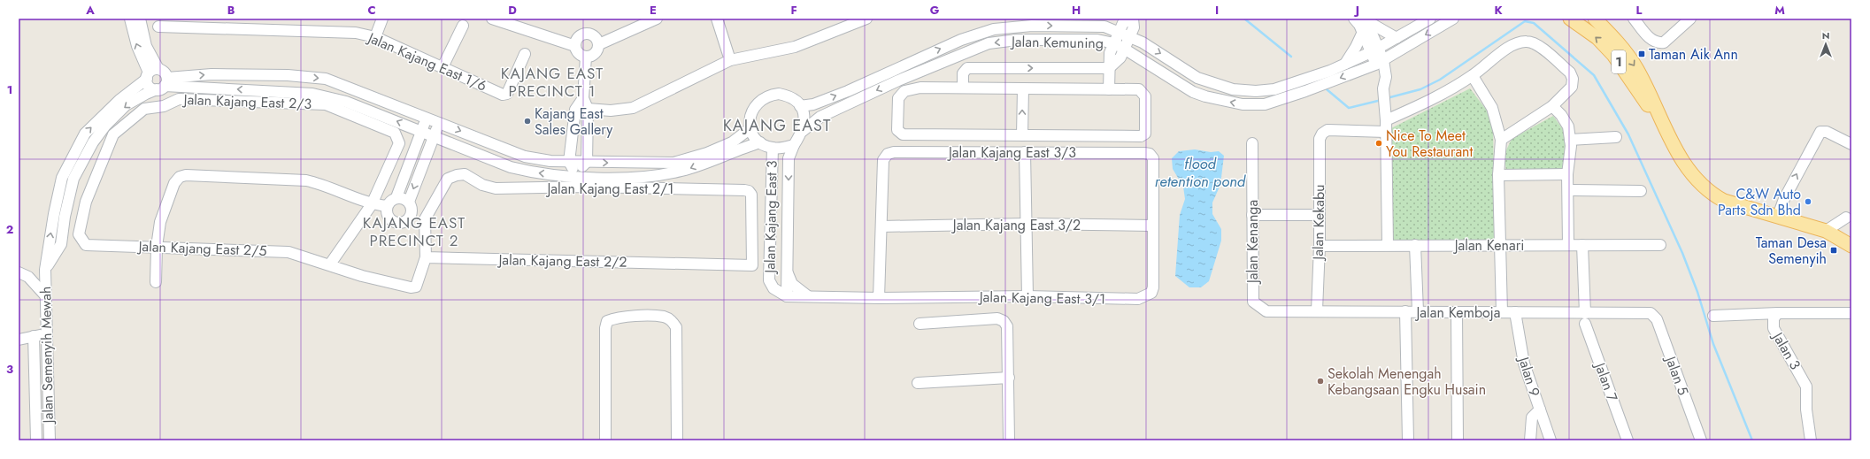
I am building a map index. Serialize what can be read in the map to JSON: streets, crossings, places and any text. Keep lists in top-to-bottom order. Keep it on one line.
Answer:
{"streets":{"main road":["1"],"street":["Jalan Kemuning","Jalan Kajang East 1/6","Jalan Kajang East 2/3","Jalan Kajang East 3/3","Jalan Kajang East 2/1","Jalan Kajang East 3","Jalan Kekabu","Jalan Kajang East 3/2","Jalan Kenanga","Jalan Kenari","Jalan Kajang East 2/5","Jalan Kajang East 2/2","Jalan Kajang East 3/1","Jalan Kemboja","Jalan 3","Jalan Semenyih Mewah","Jalan 5","Jalan 9","Jalan 7"]},"crossings":[["Jalan Kemuning","Jalan Kajang East 3"],["Jalan Kajang East 2/3","Jalan Kajang East 2/5"],["Jalan Kajang East 3/3","Jalan Kajang East 3/2"],["Jalan Kajang East 3/3","Jalan Kajang East 3/1"],["Jalan Kajang East 2/1","Jalan Kajang East 2/2"],["Jalan Kajang East 3","Jalan Kajang East 3/1"],["Jalan Kekabu","Jalan Kenari"],["Jalan Kekabu","Jalan Kemboja"],["Jalan Kajang East 3/2","Jalan Kajang East 3/1"],["Jalan Kenanga","Jalan Kemboja"],["Jalan Kajang East 2/5","Jalan Kajang East 2/2"],["Jalan Kemboja","Jalan 5"],["Jalan Kemboja","Jalan 9"]],"districts":["KAJANG EAST PRECINCT 1","KAJANG EAST","KAJANG EAST PRECINCT 2"],"water":["flood retention pond"],"places":{"transit":["Taman Aik Ann","Taman Desa Semenyih"],"other":["Kajang East Sales Gallery","Nice To Meet You Restaurant","C&W Auto Parts Sdn Bhd","Sekolah Menengah Kebangsaan Engku Husain"]},"north":"top","grid":{"columns":["A","B","C","D","E","F","G","H","I","J","K","L","M"],"rows":["1","2","3"]}}
